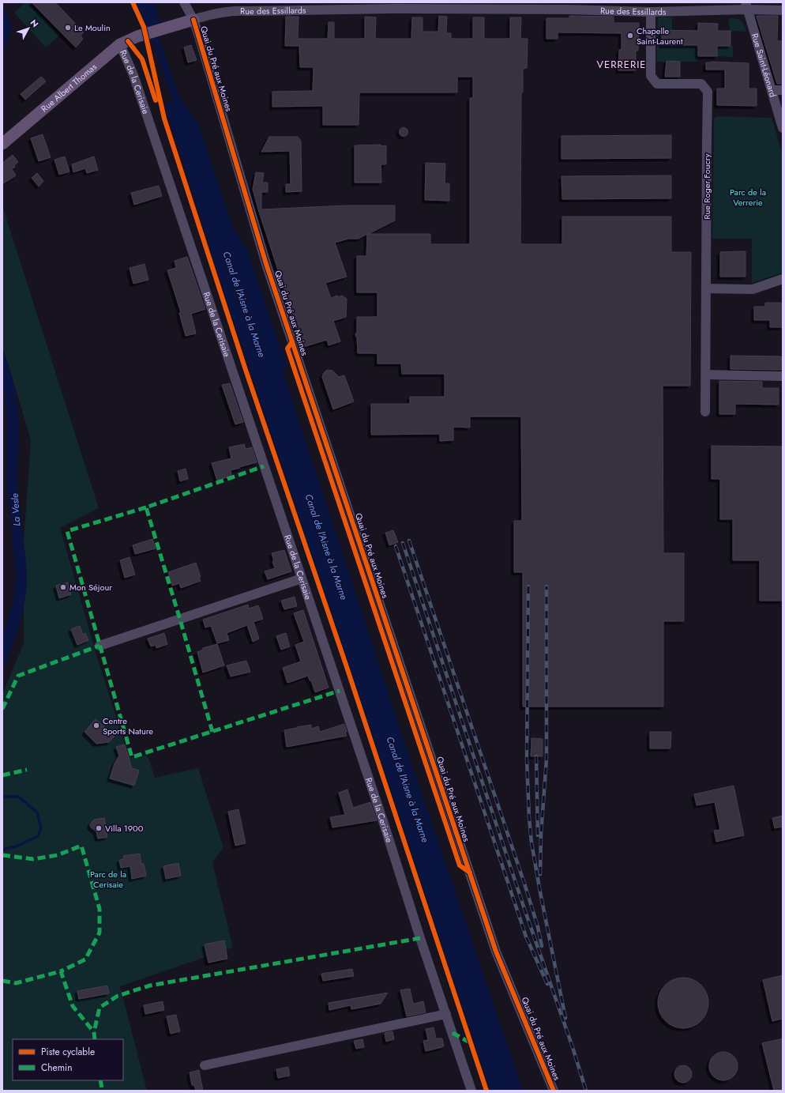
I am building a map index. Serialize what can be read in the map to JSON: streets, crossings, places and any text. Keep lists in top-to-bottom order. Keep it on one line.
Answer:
{"streets":{"main road":["Rue Albert Thomas"],"street":["Rue des Essillards","Rue Saint-Léonard","Quai du Pré aux Moines","Rue de la Cerisaie","Rue Roger Foucry"]},"crossings":[["Rue des Essillards","Rue Saint-Léonard"],["Rue des Essillards","Rue Roger Foucry"],["Quai du Pré aux Moines","Rue Albert Thomas"],["Rue de la Cerisaie","Rue Albert Thomas"]],"districts":["VERRERIE"],"water":["Canal de l'Aisne à la Marne","La Vesle"],"parks":["Parc de la Verrerie","Parc de la Cerisaie"],"places":["Le Moulin","Chapelle Saint-Laurent","Mon Séjour","Centre Sports Nature","Villa 1900"],"legend":["Piste cyclable","Chemin"],"north":"top right"}
